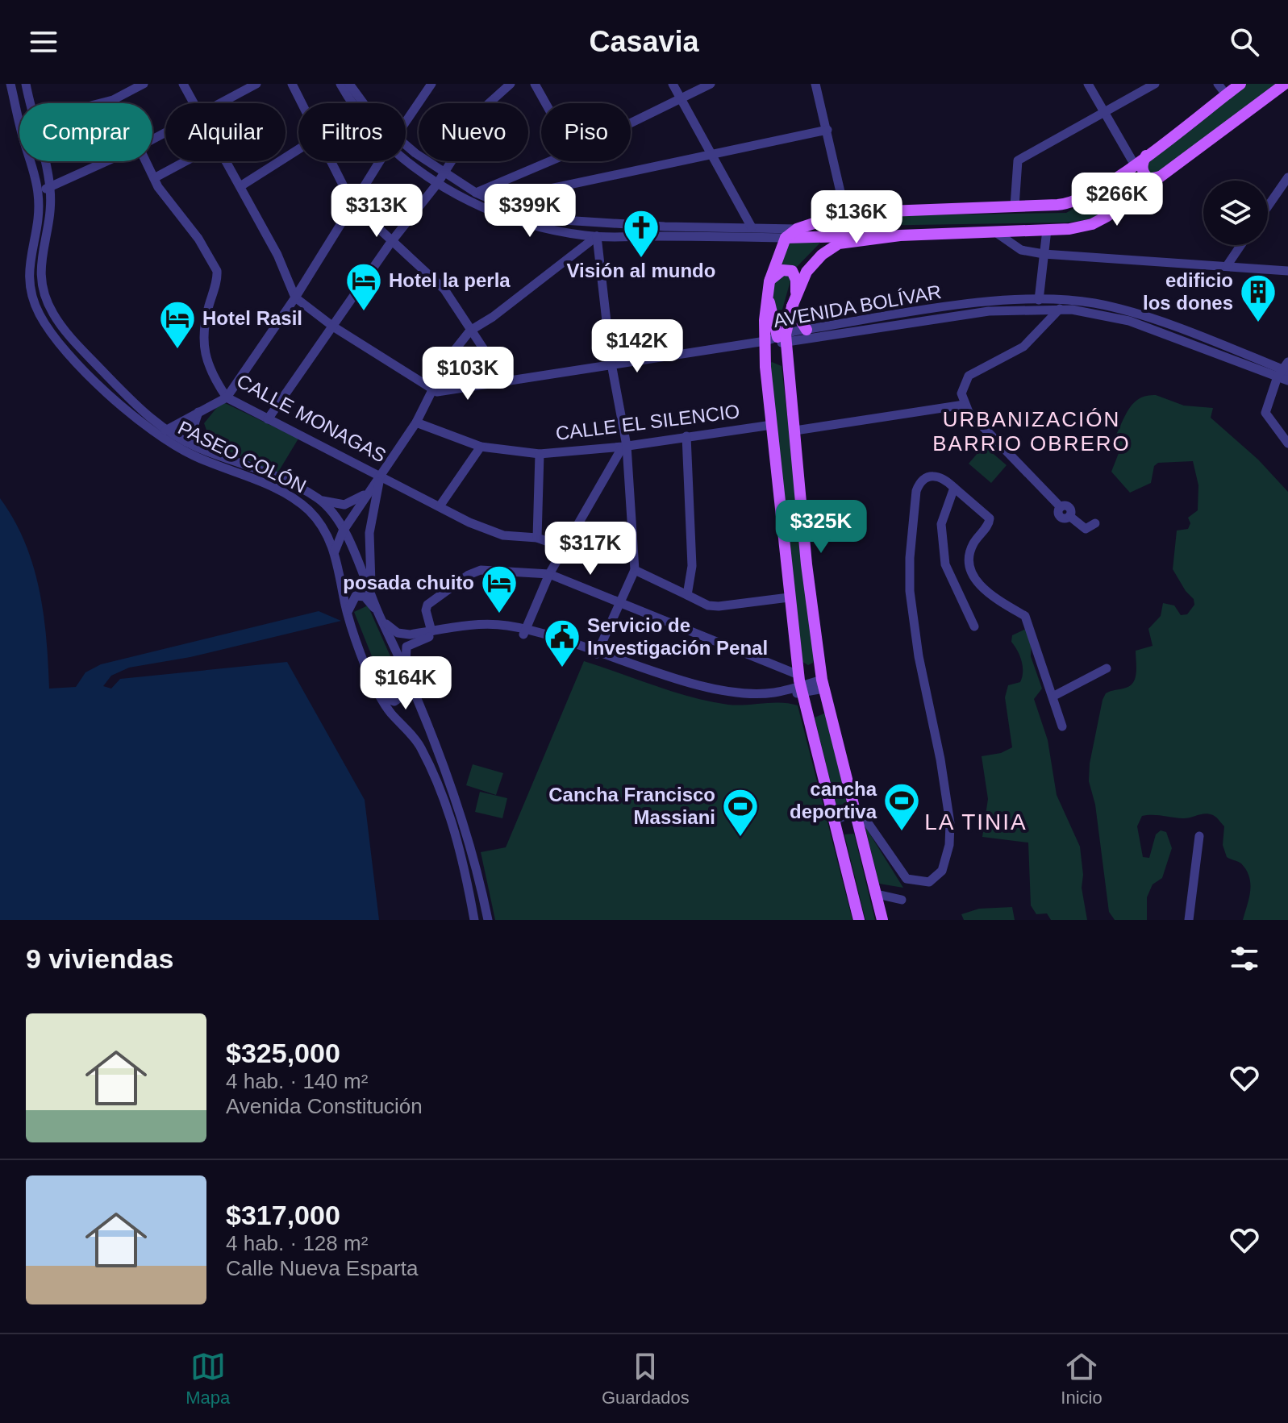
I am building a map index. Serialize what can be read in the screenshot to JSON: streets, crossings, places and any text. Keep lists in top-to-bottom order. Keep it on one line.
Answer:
{"streets":{"street":["AVENIDA BOLÍVAR","CALLE MONAGAS","CALLE EL SILENCIO","PASEO COLÓN"]},"districts":["URBANIZACIÓN BARRIO OBRERO","LA TINIA"],"places":{"church":["Visión al mundo"],"hotel":["Hotel la perla","Hotel Rasil","posada chuito"],"building":["edificio los dones"],"public building":["Servicio de Investigación Penal"],"sports":["cancha deportiva","Cancha Francisco Massiani"]},"page":{"header":"Casavia","chip":["Comprar","Alquilar","Filtros","Nuevo","Piso"],"price":["$266K","$313K","$399K","$136K","$142K","$103K","$325K","$317K","$164K"],"heading":"9 viviendas","list":[{"name":"$325,000","note":"4 hab. · 140 m² · Avenida Constitución"},{"name":"$317,000","note":"4 hab. · 128 m² · Calle Nueva Esparta"}],"tabs":["Mapa","Guardados","Inicio"]}}
